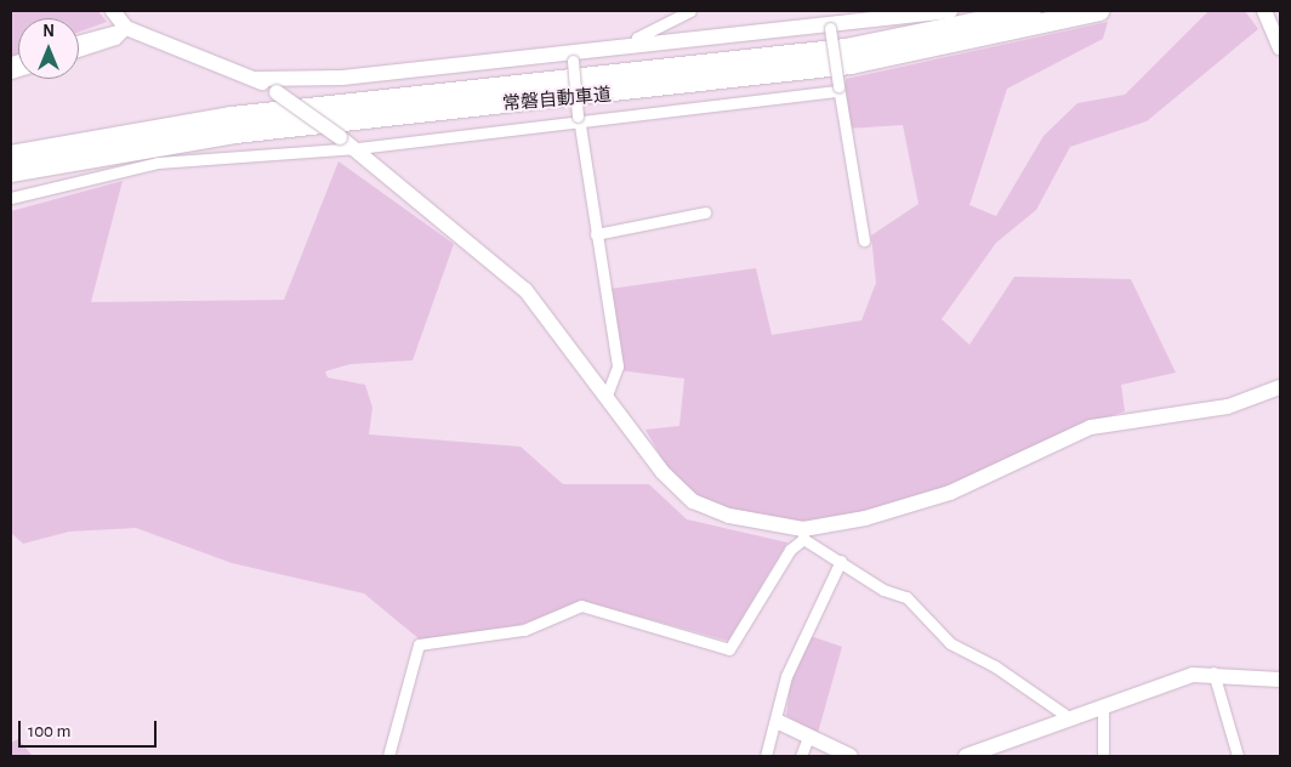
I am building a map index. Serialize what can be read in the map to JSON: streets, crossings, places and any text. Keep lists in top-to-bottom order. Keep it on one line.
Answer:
{"streets":{"highway":["常磐自動車道"]},"scale_bar":"100 m","north":"top"}
